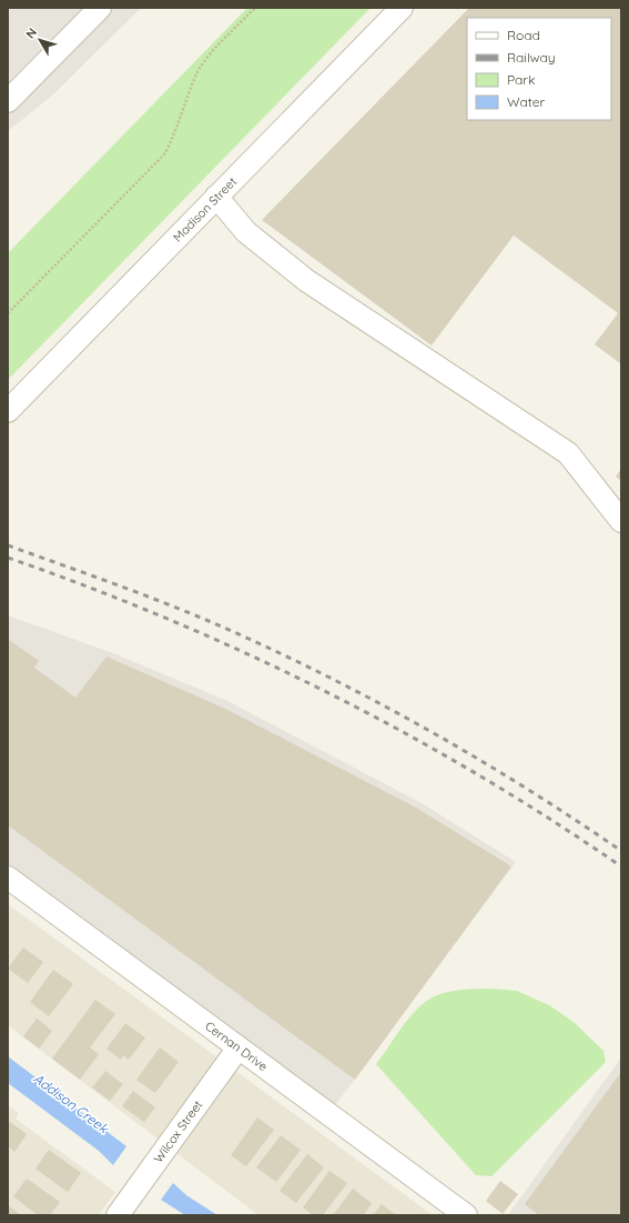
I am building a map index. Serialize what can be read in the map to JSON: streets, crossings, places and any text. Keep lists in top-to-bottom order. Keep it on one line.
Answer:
{"streets":{"street":["Madison Street","Cernan Drive","Wilcox Street"]},"crossings":[["Cernan Drive","Wilcox Street"]],"water":["Addison Creek"],"legend":["Road","Railway","Park","Water"],"north":"top left"}
